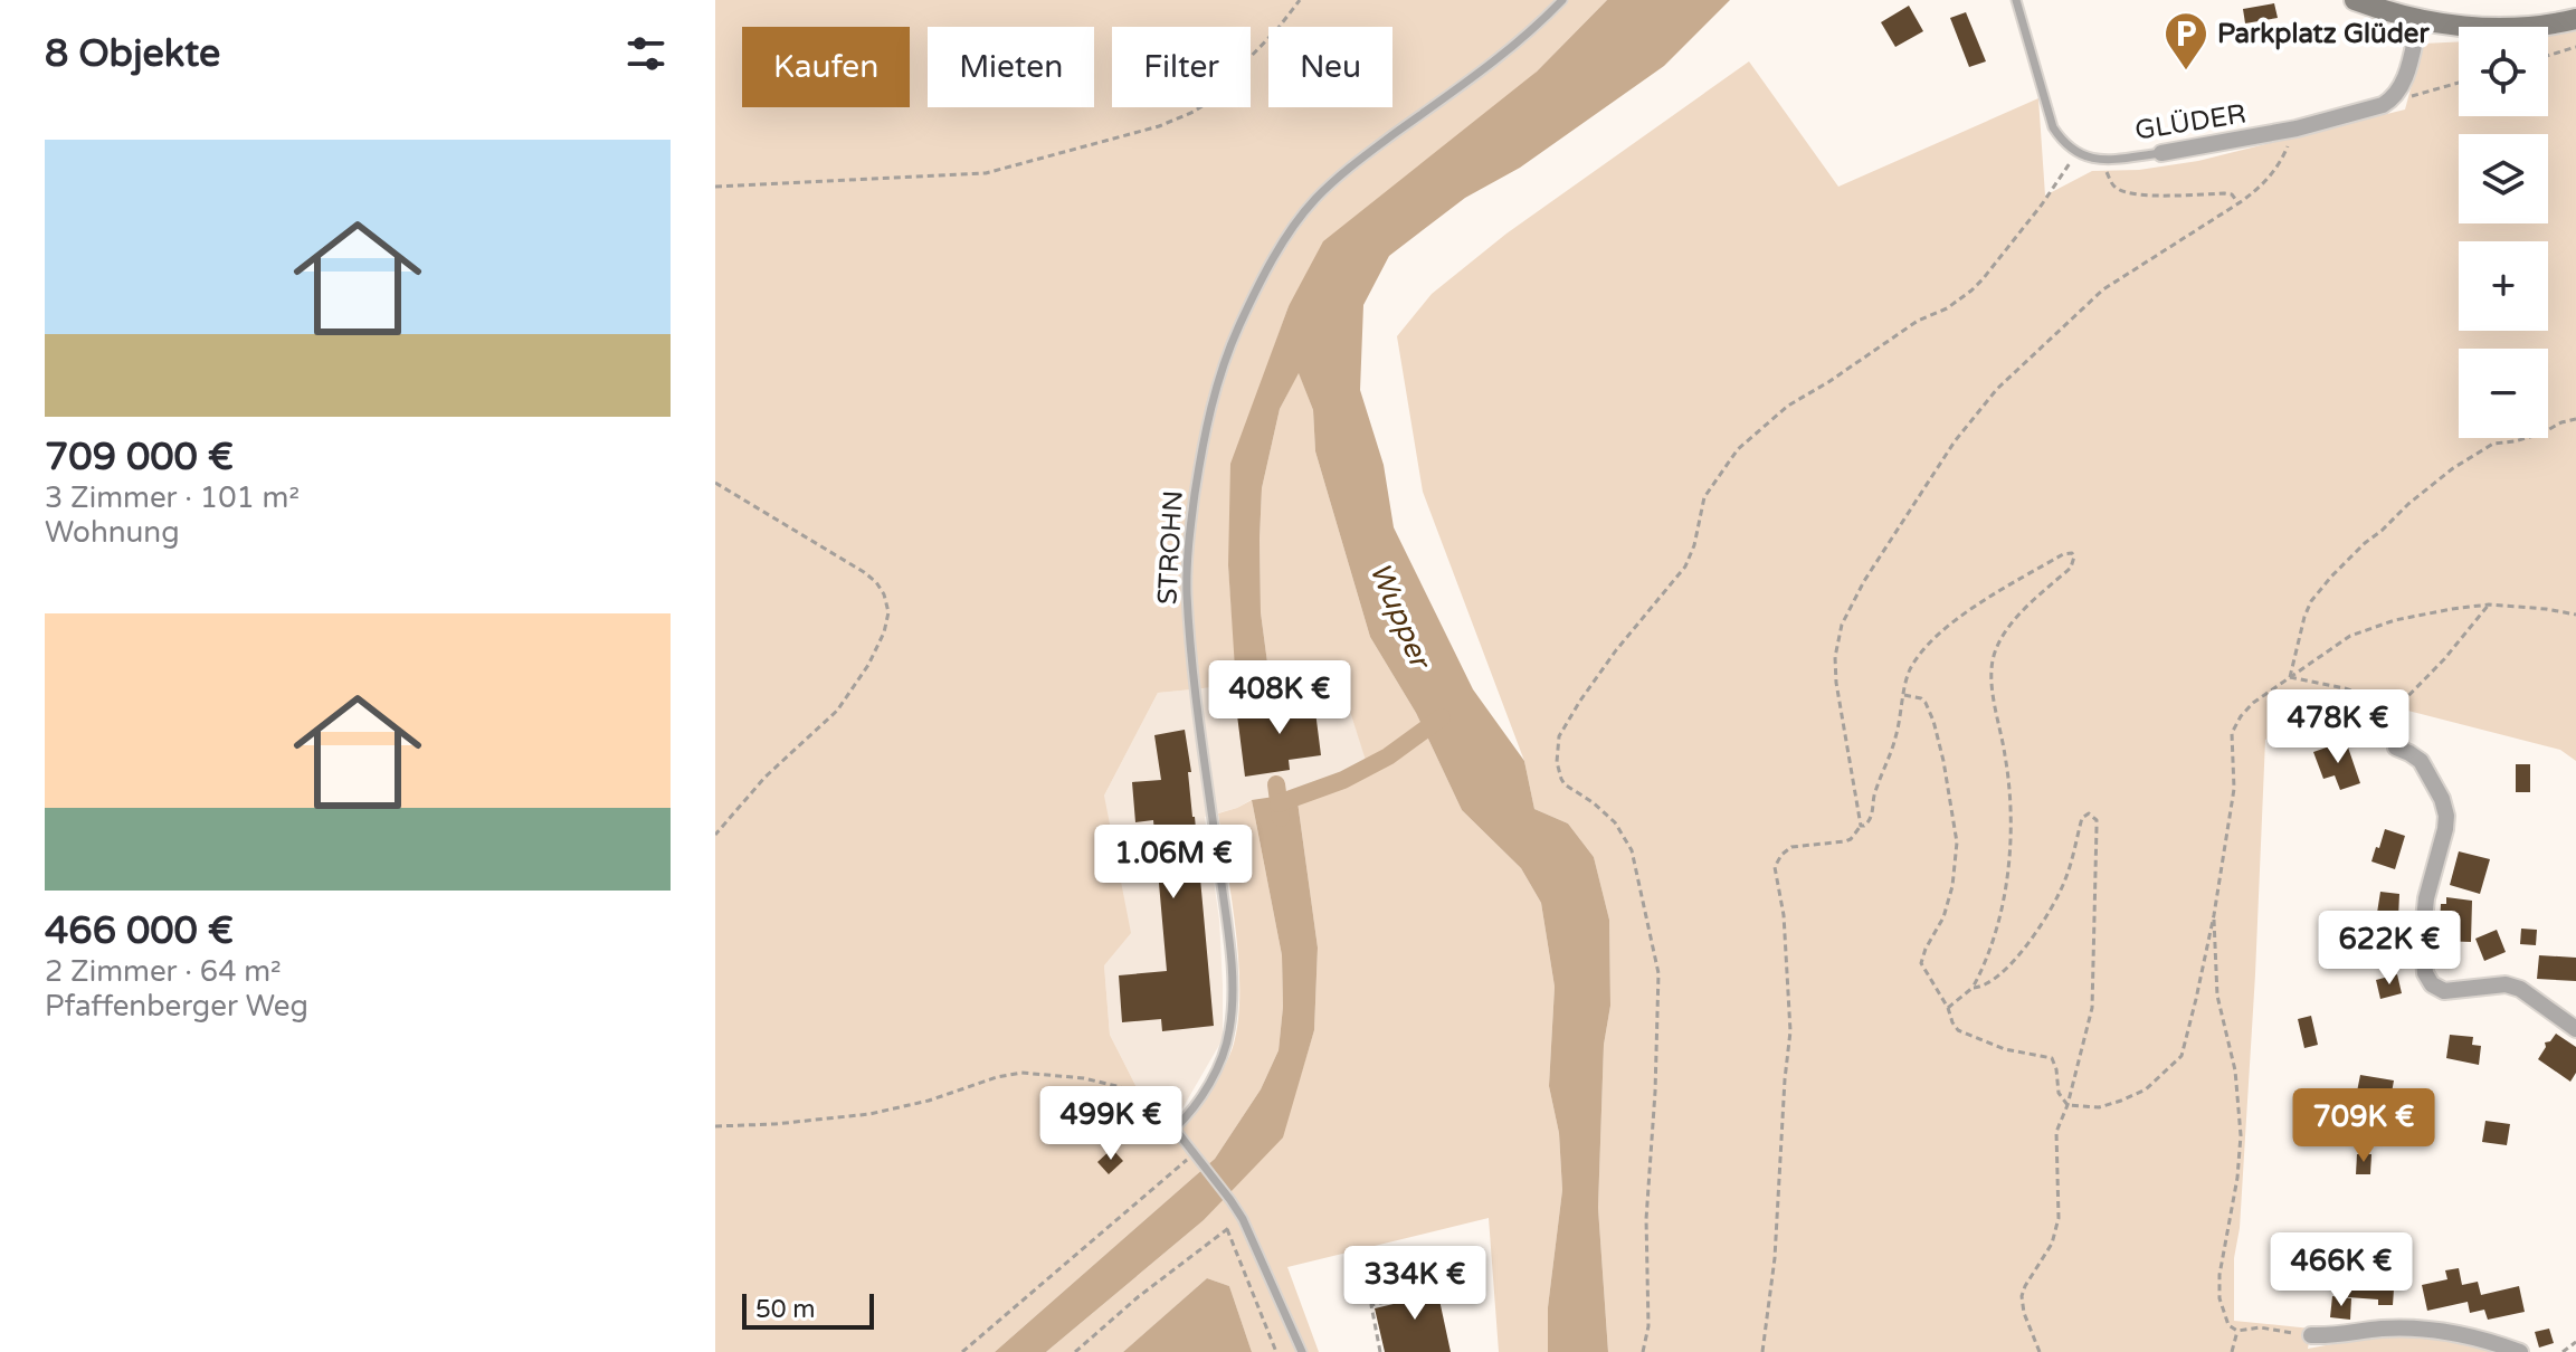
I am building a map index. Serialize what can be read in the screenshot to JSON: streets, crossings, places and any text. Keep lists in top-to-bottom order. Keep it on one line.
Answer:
{"streets":{"street":["GLÜDER"],"lane":["STROHN"]},"water":["Wupper"],"places":{"parking":["Parkplatz Glüder"]},"scale_bar":"50 m","page":{"heading":"8 Objekte","map_buttons":["+","−"],"chip":["Kaufen","Mieten","Filter","Neu"],"list":[{"name":"709 000 €","note":"3 Zimmer · 101 m² · Wohnung"},{"name":"466 000 €","note":"2 Zimmer · 64 m² · Pfaffenberger Weg"}],"price":["408K €","478K €","1.06M €","622K €","499K €","709K €","466K €","334K €"],"scale":"50 m"}}
